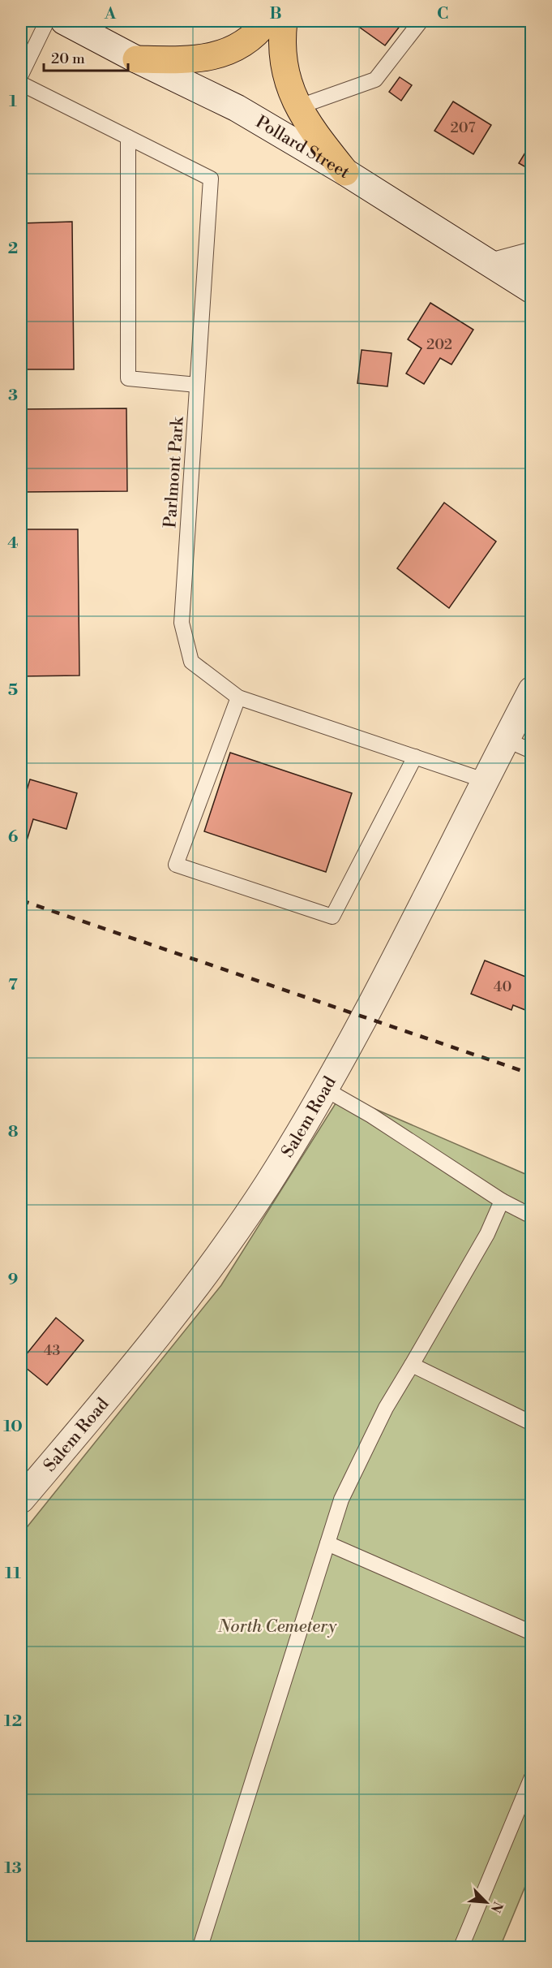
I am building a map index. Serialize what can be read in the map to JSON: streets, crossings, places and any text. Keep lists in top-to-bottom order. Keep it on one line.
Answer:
{"streets":{"street":["Pollard Street","Salem Road"],"lane":["Parlmont Park"]},"crossings":[["Parlmont Park","Salem Road"]],"parks":["North Cemetery"],"house_numbers":["207","202","40","43"],"scale_bar":"20 m","north":"bottom right","grid":{"columns":["A","B","C"],"rows":["1","2","3","4","5","6","7","8","9","10","11","12","13"]}}
